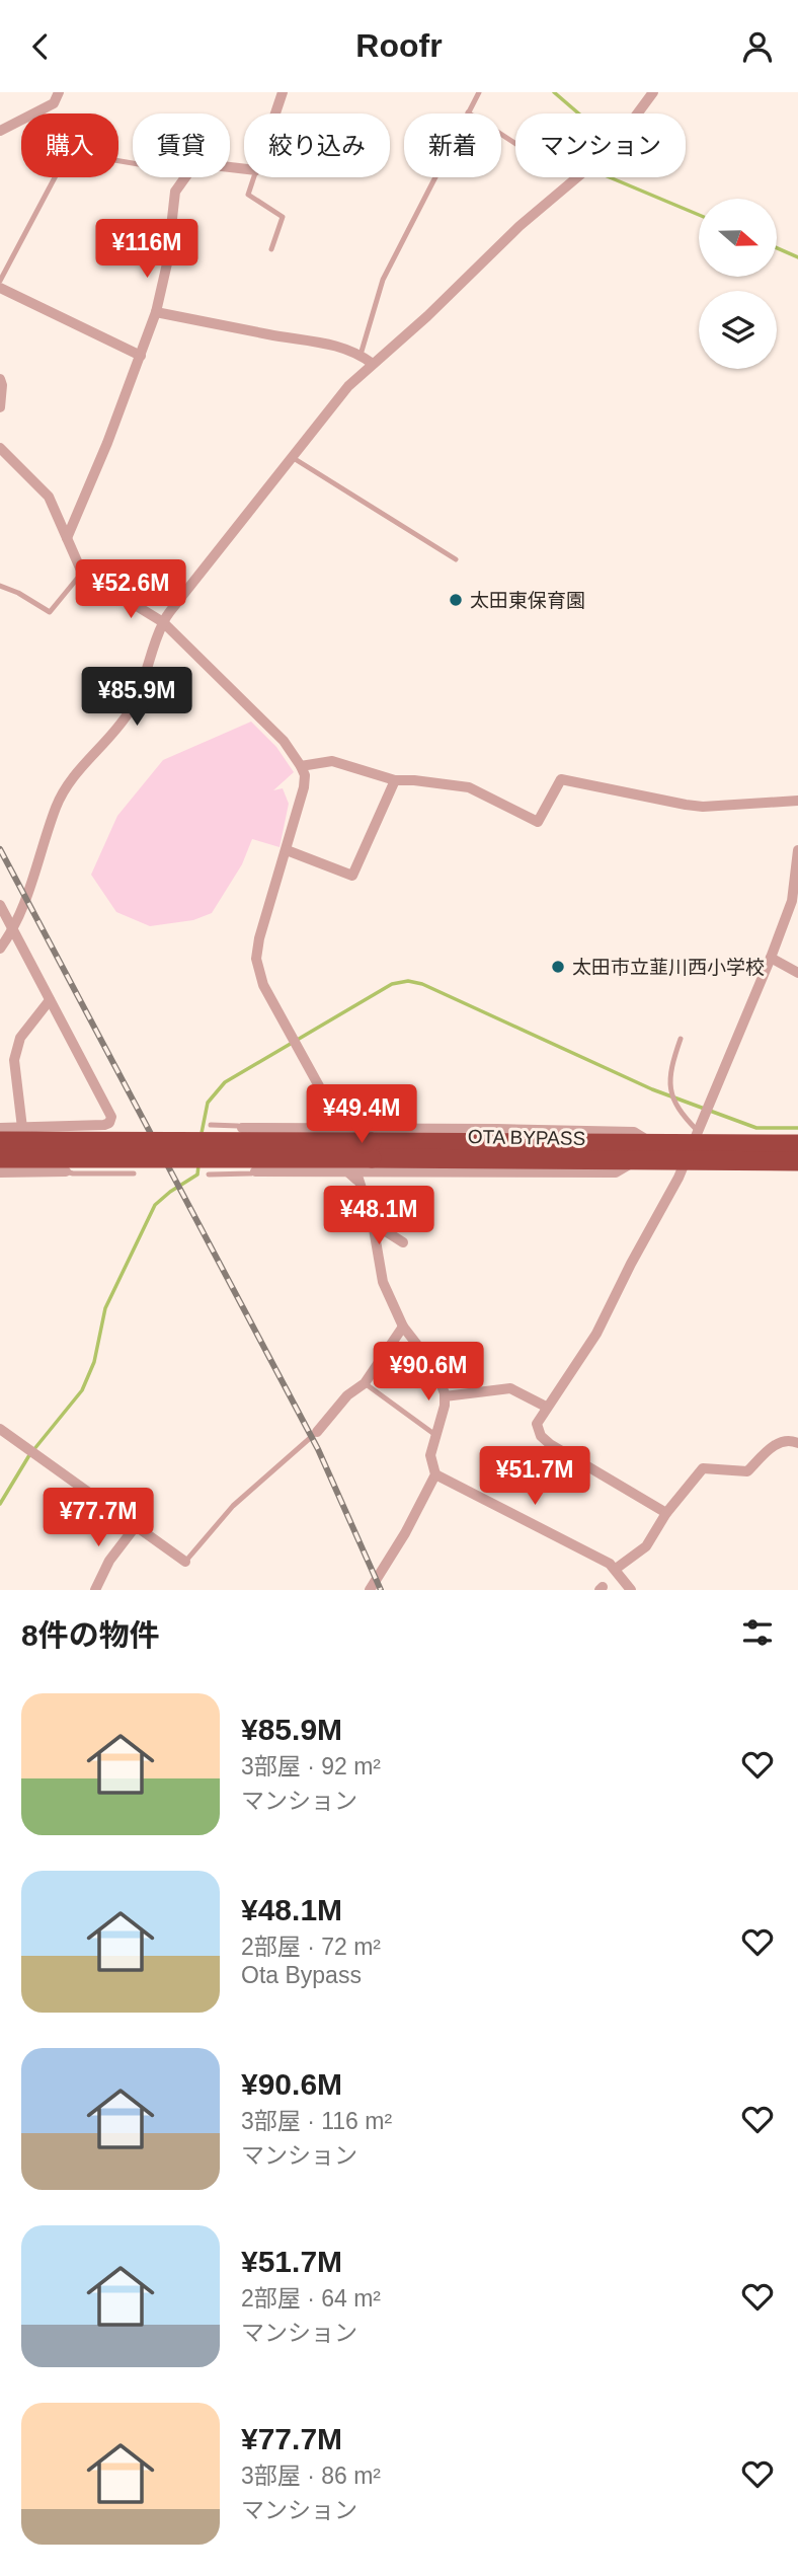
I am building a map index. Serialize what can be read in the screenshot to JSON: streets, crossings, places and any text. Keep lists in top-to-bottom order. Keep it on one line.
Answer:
{"streets":{"highway":["OTA BYPASS"]},"places":["太田東保育園","太田市立韮川西小学校"],"north":"right","page":{"header":"Roofr","chip":["購入","賃貸","絞り込み","新着","マンション"],"price":["¥116M","¥52.6M","¥85.9M","¥49.4M","¥48.1M","¥90.6M","¥51.7M","¥77.7M"],"heading":"8件の物件","list":[{"name":"¥85.9M","note":"3部屋 · 92 m² · マンション"},{"name":"¥48.1M","note":"2部屋 · 72 m² · Ota Bypass"},{"name":"¥90.6M","note":"3部屋 · 116 m² · マンション"},{"name":"¥51.7M","note":"2部屋 · 64 m² · マンション"},{"name":"¥77.7M","note":"3部屋 · 86 m² · マンション"}]}}
